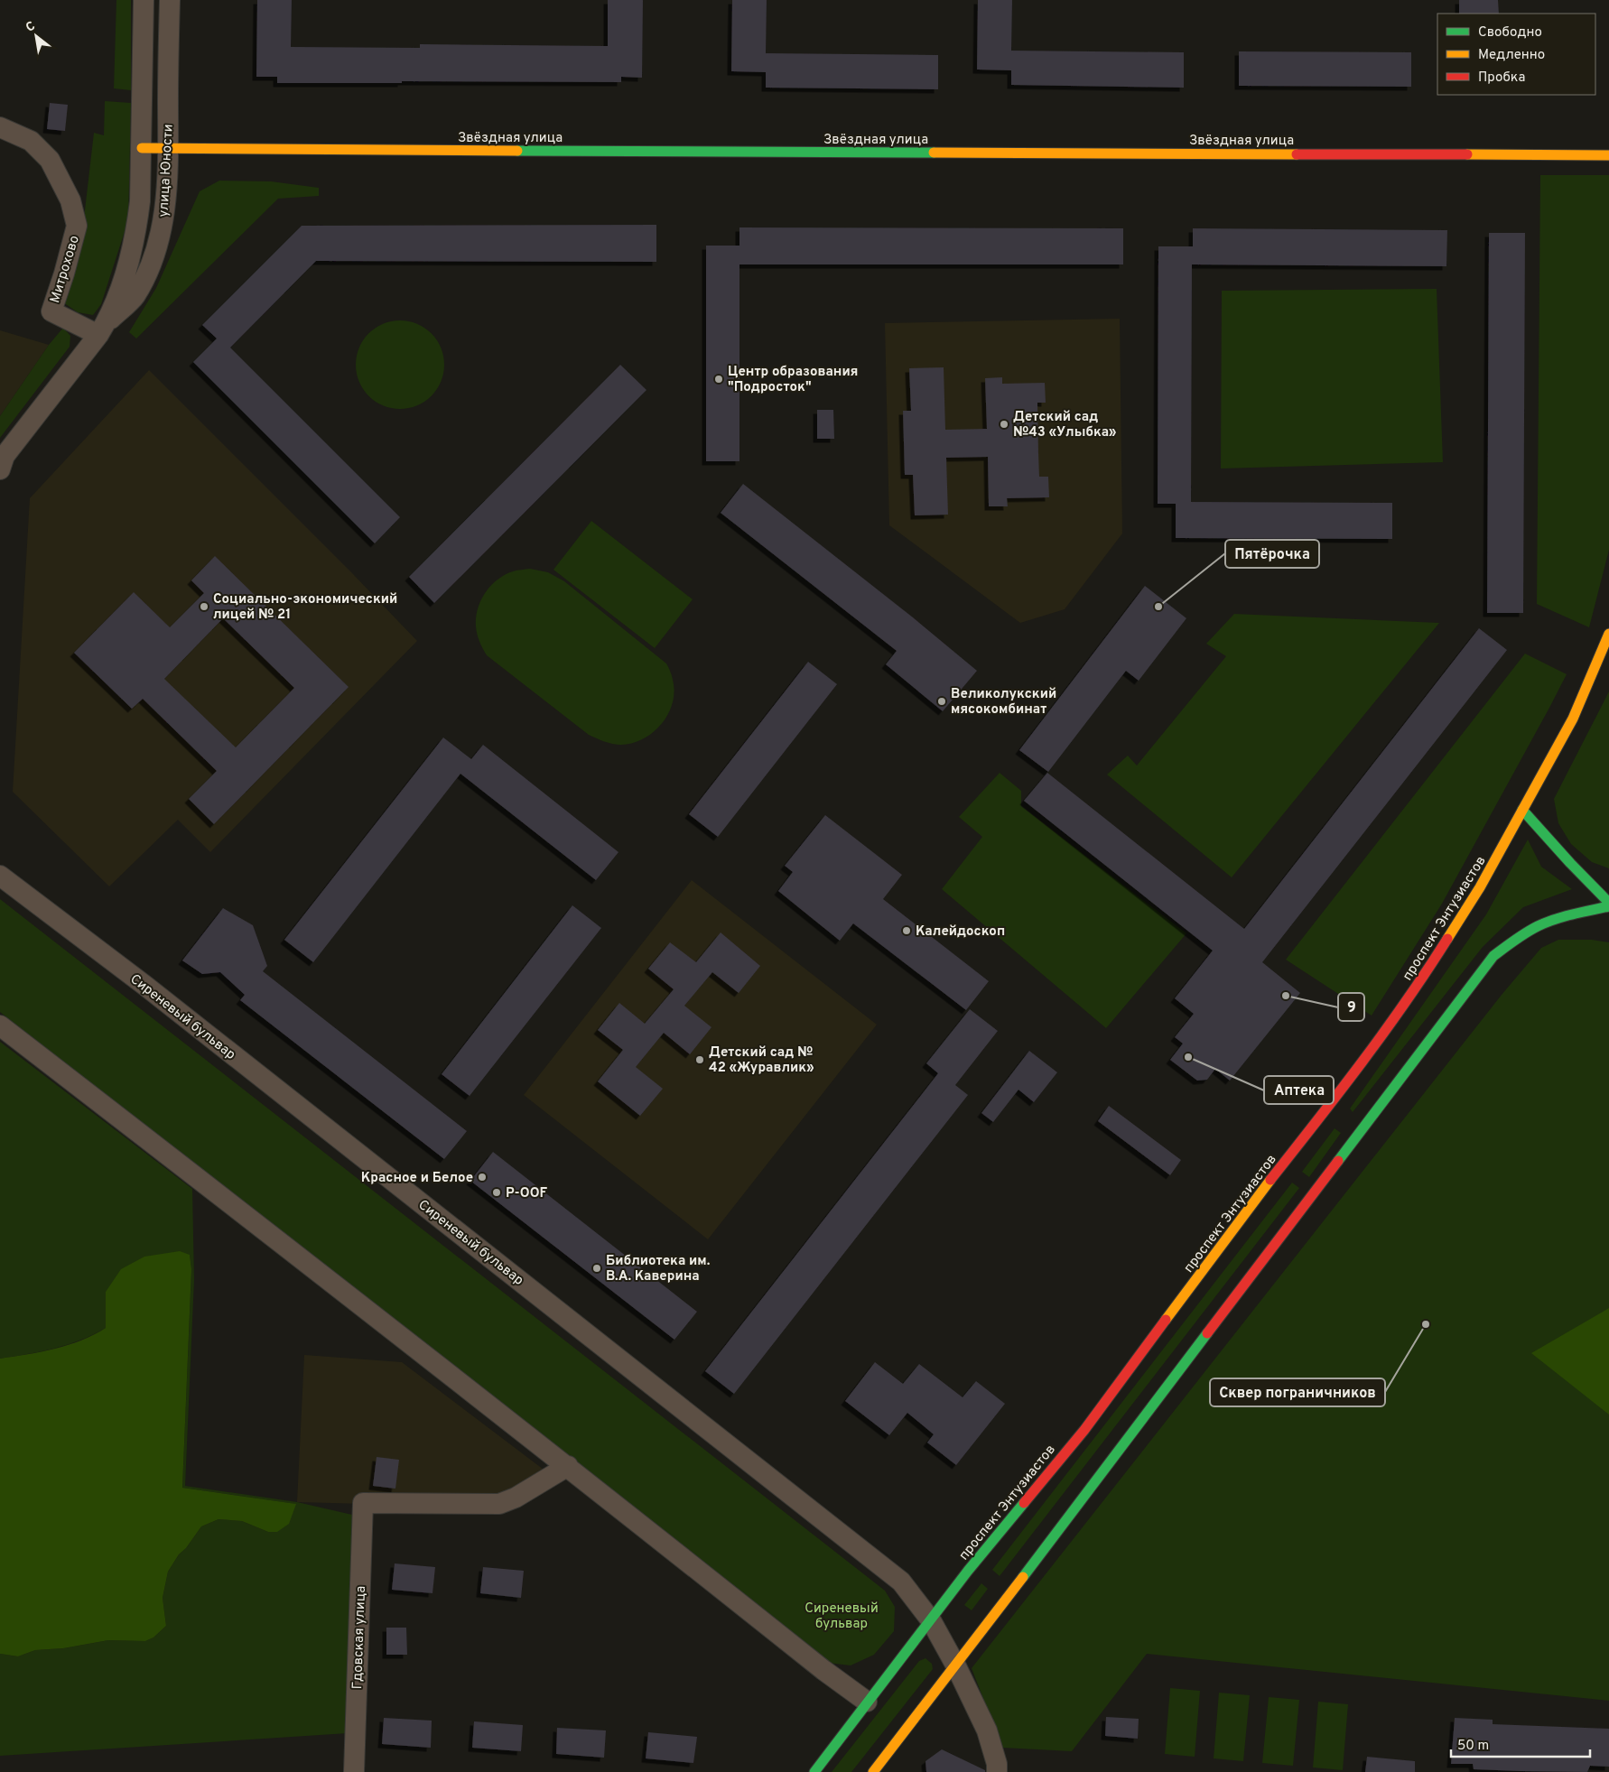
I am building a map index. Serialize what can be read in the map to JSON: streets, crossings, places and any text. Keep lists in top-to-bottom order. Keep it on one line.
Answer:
{"streets":{"main road":["Звёздная улица","проспект Энтузиастов"],"street":["улица Юности","Митрохово","Сиреневый бульвар","Гдовская улица"]},"crossings":[["Звёздная улица","улица Юности"],["улица Юности","Митрохово"],["проспект Энтузиастов","Сиреневый бульвар"]],"parks":["Сиреневый бульвар"],"places":["Центр образования \"Подросток\"","Детский сад №43 «Улыбка»","Социально-экономический лицей № 21","Пятёрочка","Великолукский мясокомбинат","Калейдоскоп","9","Аптека","Детский сад № 42 «Журавлик»","Красное и Белое","P-OOF","Библиотека им. В.А. Каверина","Сквер пограничников"],"legend":["Свободно","Медленно","Пробка"],"scale_bar":"50 m","north":"top left"}
